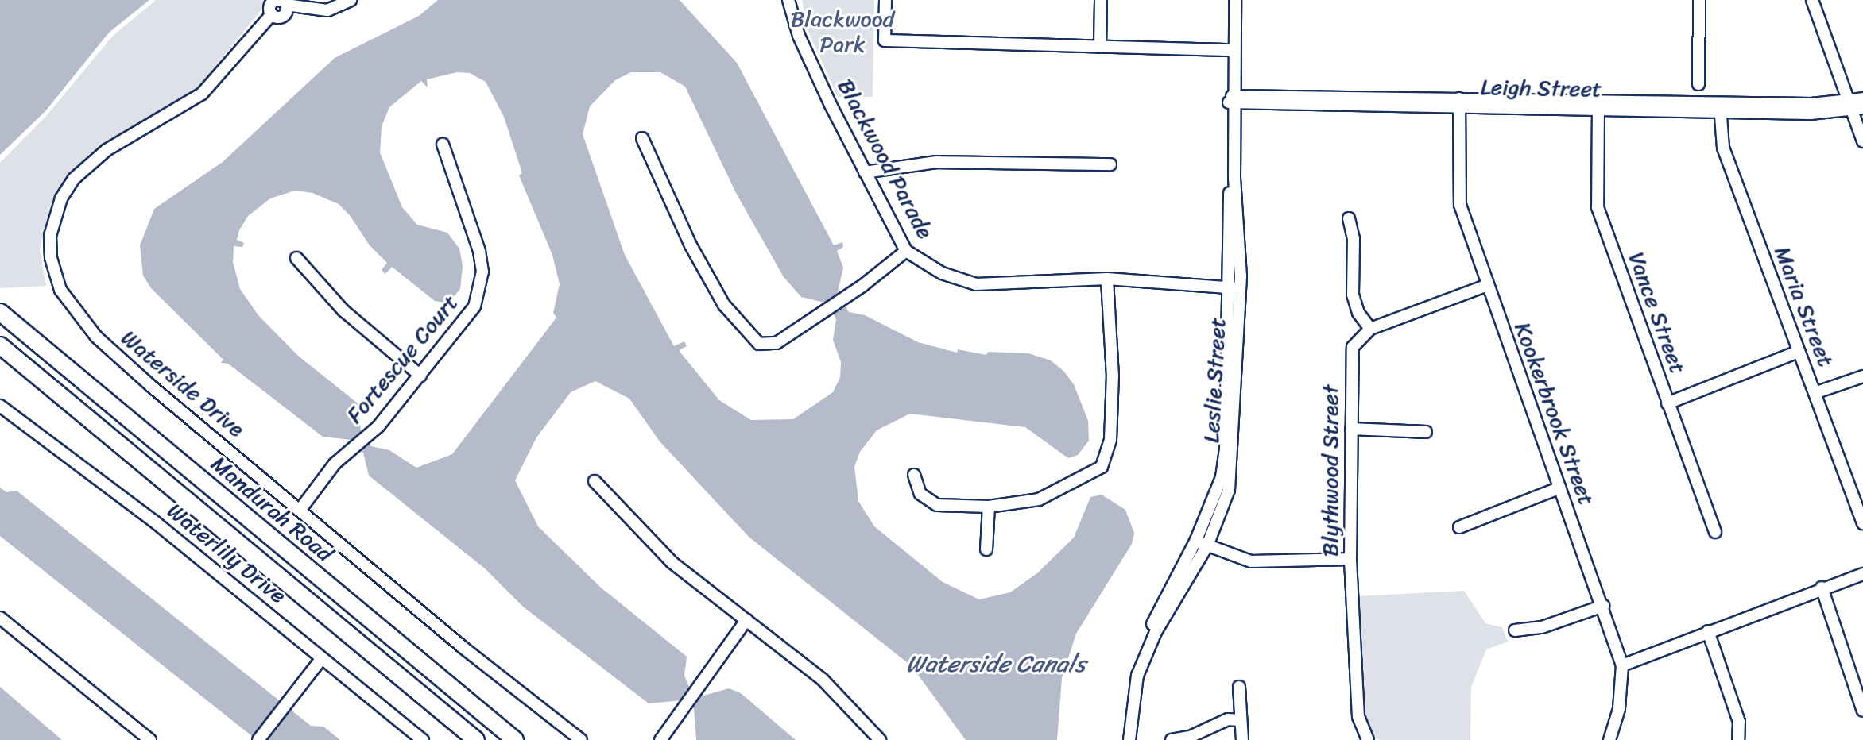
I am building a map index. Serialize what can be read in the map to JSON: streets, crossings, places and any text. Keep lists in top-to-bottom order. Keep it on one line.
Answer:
{"streets":{"highway":["Mandurah Road"],"street":["Leigh Street","Blackwood Parade","Maria Street","Vance Street","Fortescue Court","Leslie Street","Waterside Drive","Kookerbrook Street","Blythwood Street","Waterlily Drive"]},"crossings":[["Leigh Street","Maria Street"],["Leigh Street","Vance Street"],["Leigh Street","Leslie Street"],["Leigh Street","Kookerbrook Street"],["Blackwood Parade","Leslie Street"],["Fortescue Court","Waterside Drive"]],"water":["Waterside Canals"],"parks":["Blackwood Park"]}
